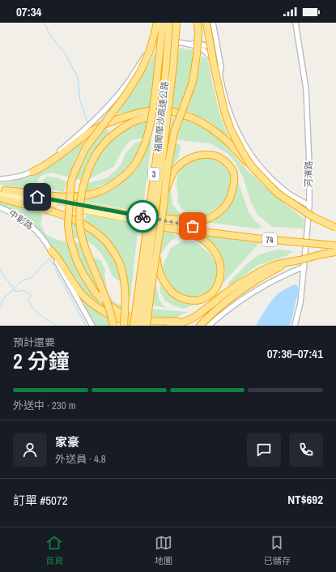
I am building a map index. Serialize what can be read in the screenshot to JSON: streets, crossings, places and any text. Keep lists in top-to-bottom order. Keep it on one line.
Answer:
{"streets":{"highway":["福爾摩沙高速公路","3","74"],"street":["河濱路","中彰路"]},"page":{"status":"07:34","heading":["2 分鐘","預計還要","07:36–07:41"],"panel":["家豪","外送員 · 4.8","訂單 #5072","NT$692"],"bar":"外送中 · 230 m","tabs":["首頁","地圖","已儲存"]}}
